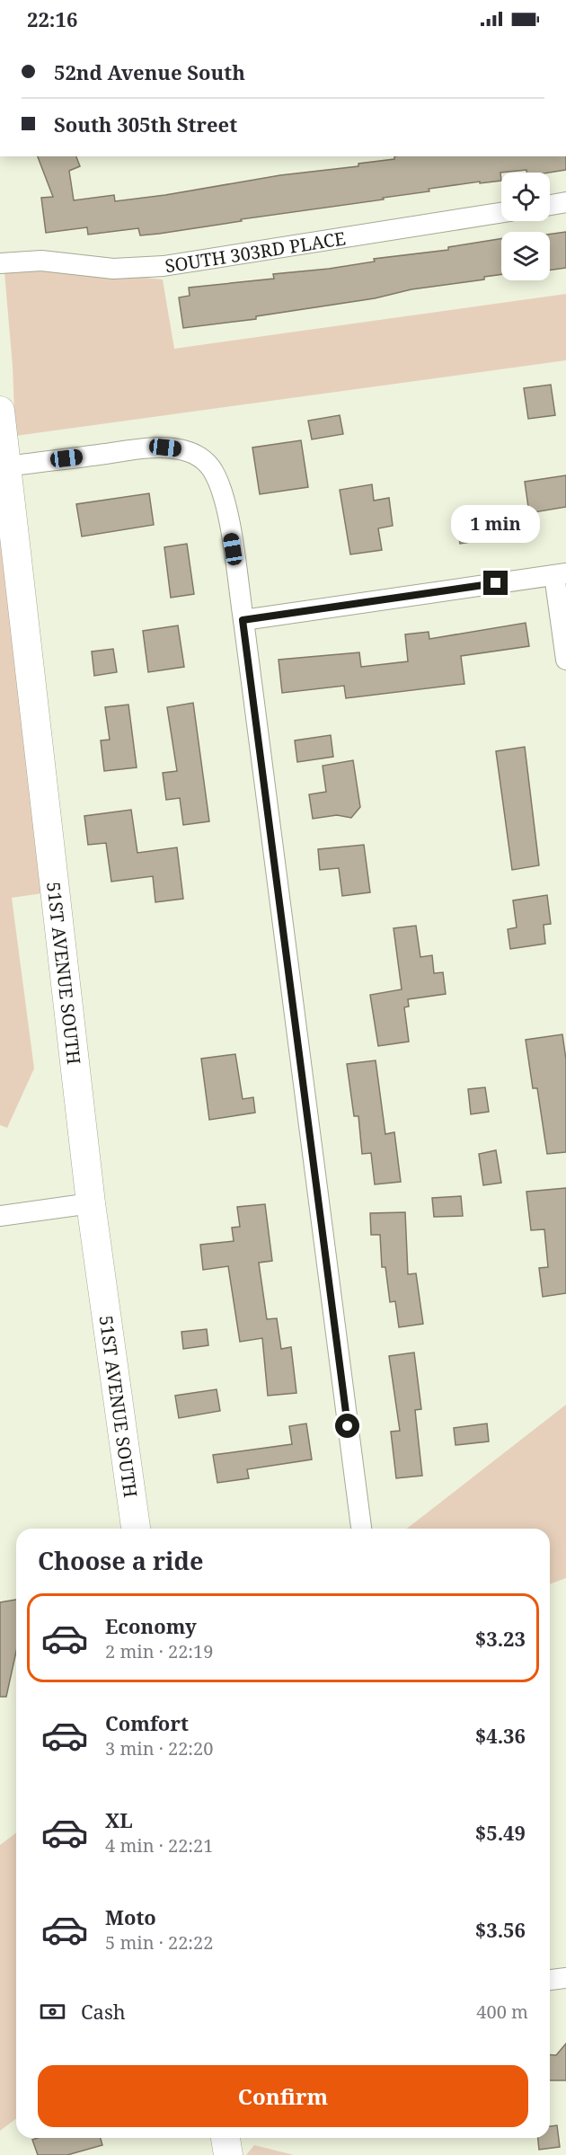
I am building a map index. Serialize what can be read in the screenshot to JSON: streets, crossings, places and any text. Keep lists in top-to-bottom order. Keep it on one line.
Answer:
{"streets":{"main road":["51ST AVENUE SOUTH"],"street":["SOUTH 303RD PLACE"]},"page":{"status":"22:16","banner":["52nd Avenue South","South 305th Street"],"bubble":"1 min","heading":"Choose a ride","list":[{"name":"Economy","note":"2 min · 22:19","value":"$3.23"},{"name":"Comfort","note":"3 min · 22:20","value":"$4.36"},{"name":"XL","note":"4 min · 22:21","value":"$5.49"},{"name":"Moto","note":"5 min · 22:22","value":"$3.56"}],"pay":["Cash","400 m"],"buttons":"Confirm"}}
